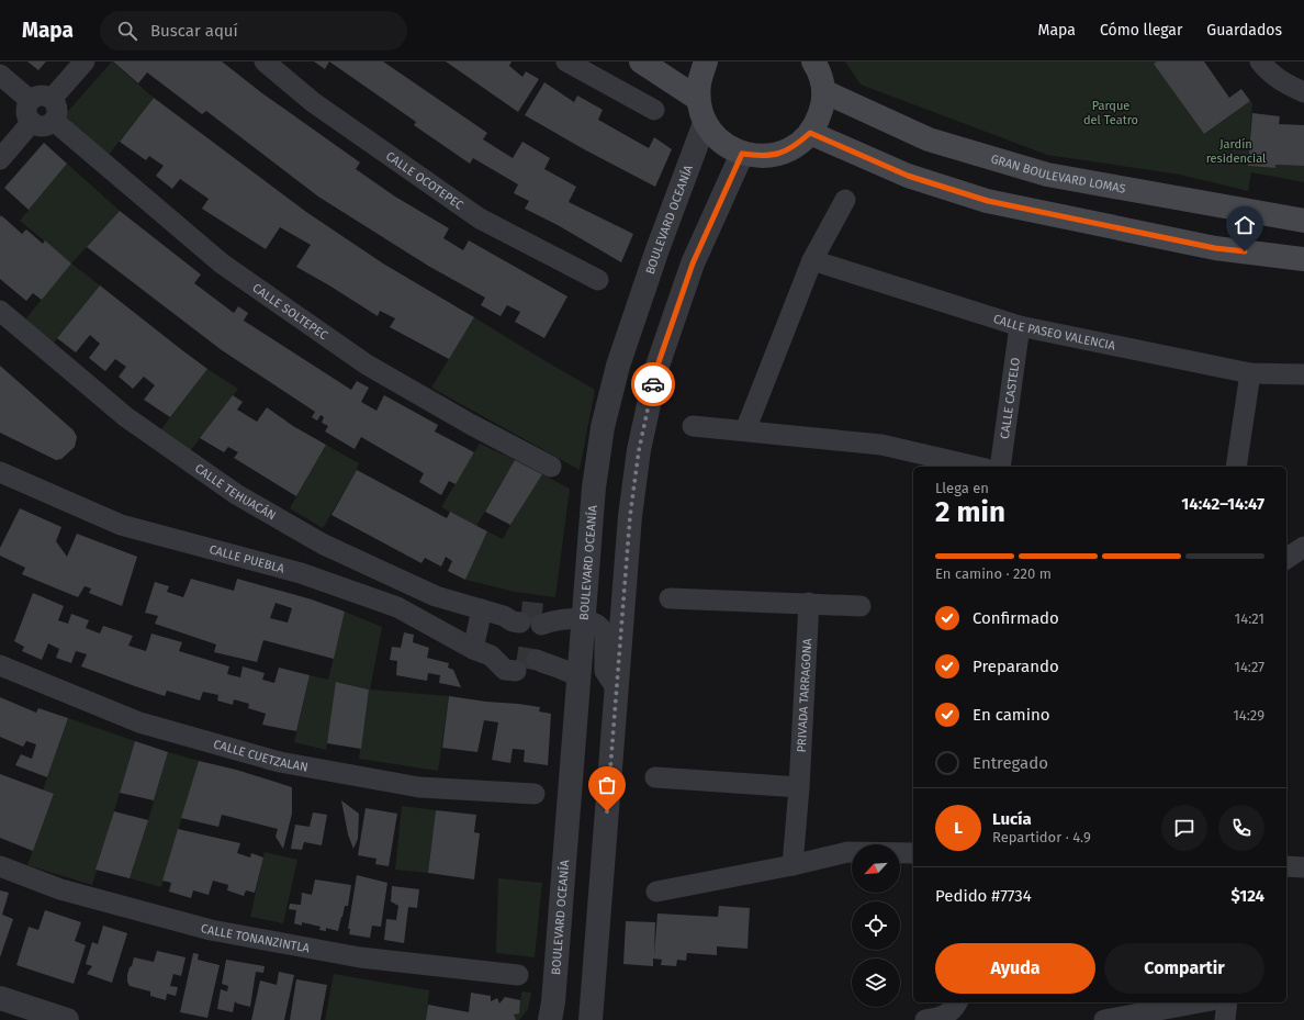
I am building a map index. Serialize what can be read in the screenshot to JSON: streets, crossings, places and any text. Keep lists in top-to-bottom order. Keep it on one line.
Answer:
{"streets":{"main road":["GRAN BOULEVARD LOMAS"],"street":["CALLE OCOTEPEC","BOULEVARD OCEANÍA","CALLE SOLTEPEC","CALLE PASEO VALENCIA","CALLE CASTELO","CALLE TEHUACÁN","CALLE PUEBLA","PRIVADA TARRAGONA","CALLE CUETZALAN","CALLE TONANZINTLA"]},"crossings":[["BOULEVARD OCEANÍA","CALLE PUEBLA"],["CALLE PASEO VALENCIA","CALLE CASTELO"]],"parks":["Parque del Teatro","Jardín residencial"],"north":"bottom left","page":{"header":"Mapa","search":"Buscar aquí","nav":["Mapa","Cómo llegar","Guardados"],"heading":["2 min","Llega en","14:42–14:47"],"panel":["Lucía","Repartidor · 4.9","Pedido #7734","$124"],"bar":"En camino · 220 m","list":[["Confirmado","14:21"],["Preparando","14:27"],["En camino","14:29"],"Entregado"],"round":"L","buttons":["Ayuda","Compartir"]}}
